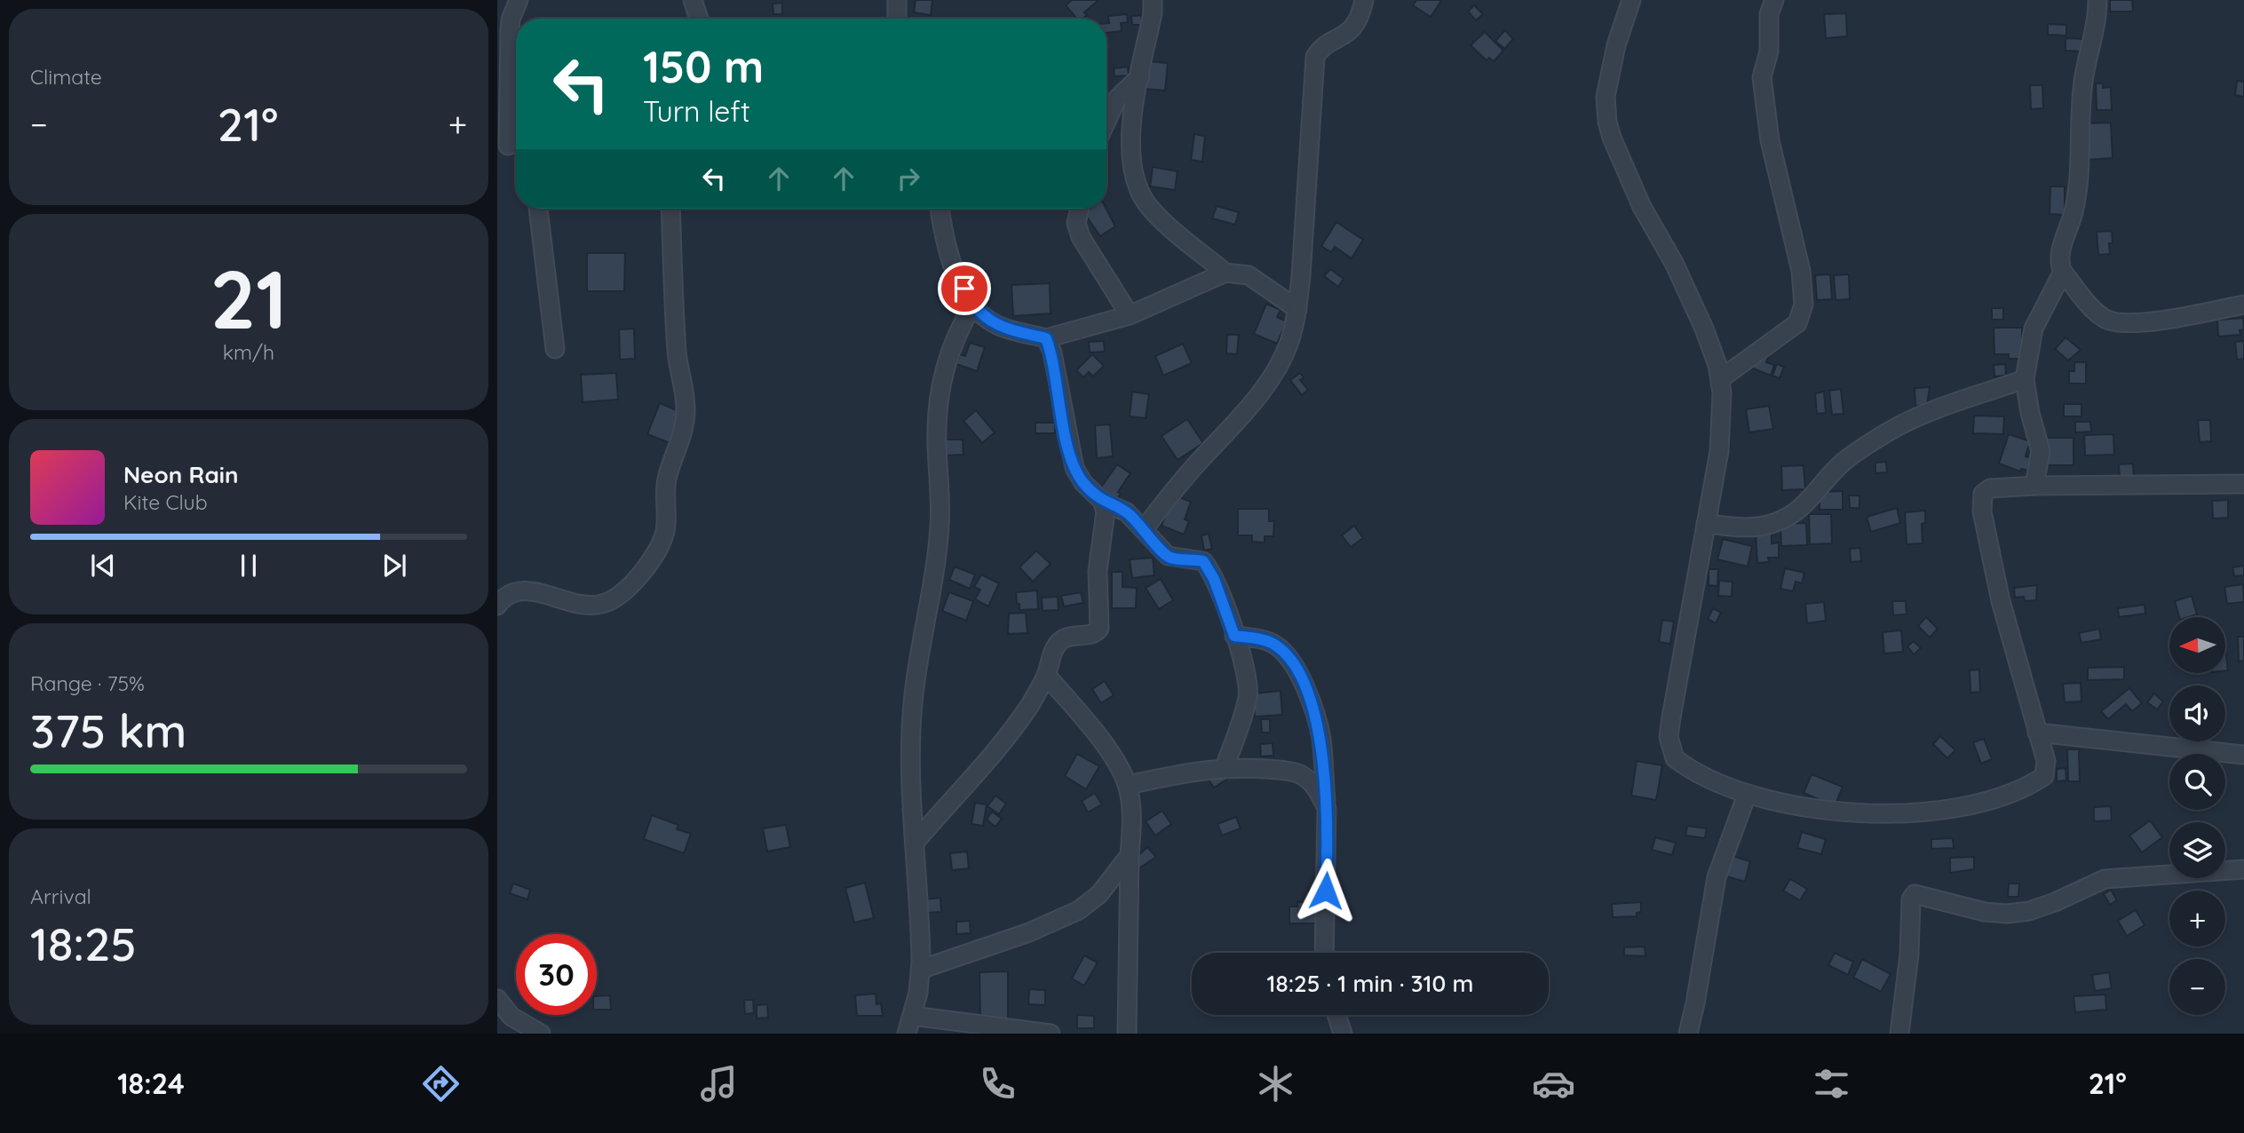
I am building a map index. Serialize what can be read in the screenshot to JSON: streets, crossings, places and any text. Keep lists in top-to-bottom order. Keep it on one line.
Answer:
{"north":"left","page":{"tile":["Climate",["21","km/h"],["Range · 75%","375 km"],["Arrival","18:25"]],"turn":["150 m","Turn left"],"heat":["−","21°","+"],"song":["Neon Rain","Kite Club"],"map_buttons":["+","−"],"limit":"30","trip":"18:25 · 1 min · 310 m","tabs":["18:24","21°"]}}
